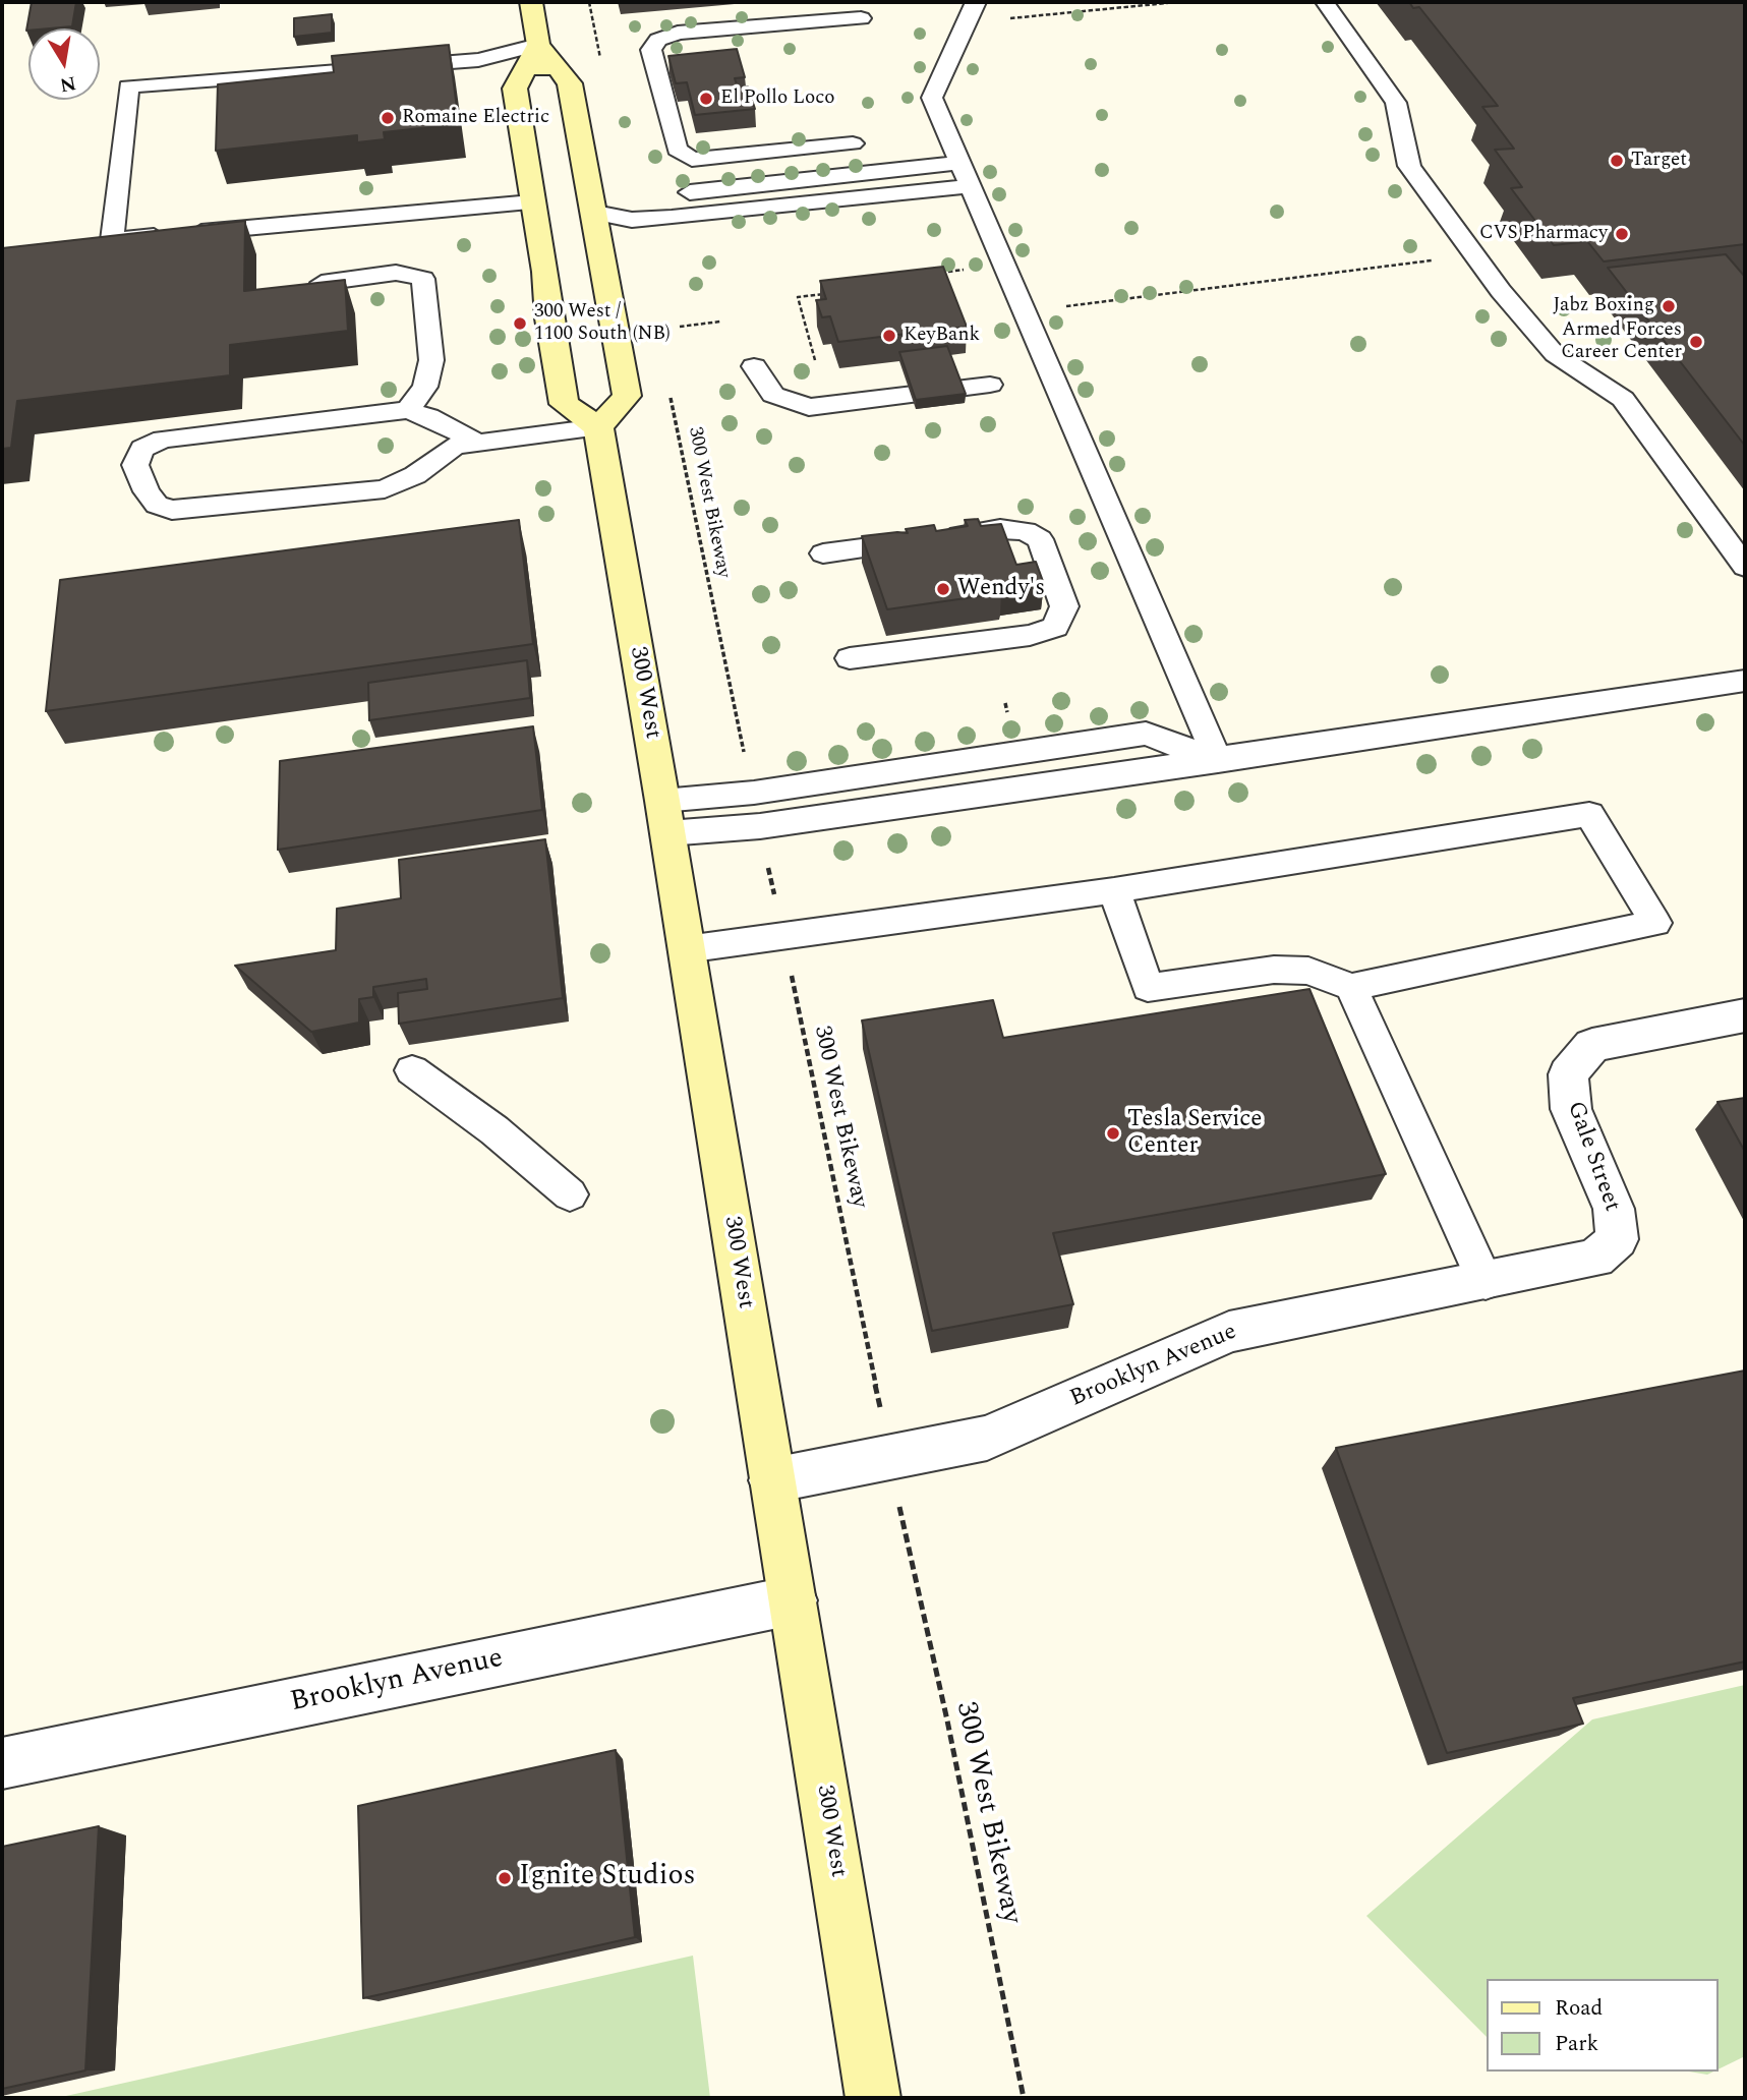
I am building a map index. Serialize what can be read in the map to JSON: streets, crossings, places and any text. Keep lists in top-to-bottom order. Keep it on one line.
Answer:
{"streets":{"main road":["300 West"],"street":["Gale Street","Brooklyn Avenue"],"path":["300 West Bikeway"]},"crossings":[["300 West","Brooklyn Avenue"],["Gale Street","Brooklyn Avenue"]],"places":["El Pollo Loco","Romaine Electric","Target","CVS Pharmacy","Jabz Boxing","300 West / 1100 South (NB)","KeyBank","Armed Forces Career Center","Wendy's","Tesla Service Center","Ignite Studios"],"legend":["Road","Park"],"north":"bottom"}
